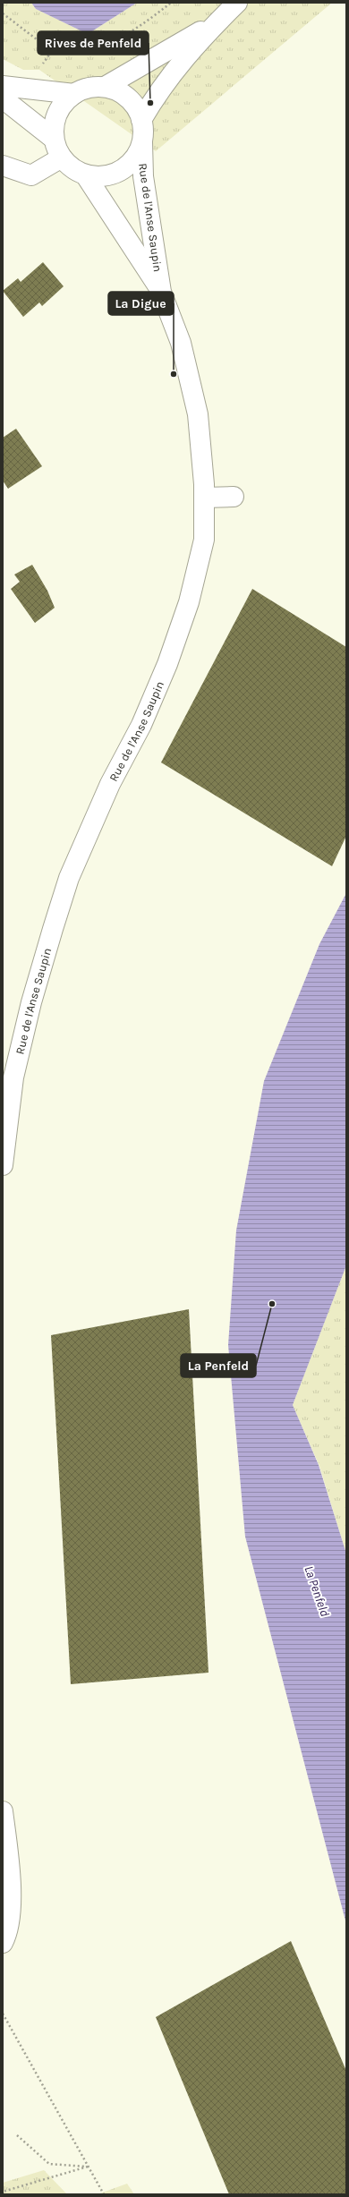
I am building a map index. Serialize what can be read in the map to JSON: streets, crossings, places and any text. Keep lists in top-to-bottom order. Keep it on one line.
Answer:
{"streets":{"street":["Rue de l'Anse Saupin"]},"water":["La Penfeld"],"places":["Rives de Penfeld","La Digue","La Penfeld"]}
